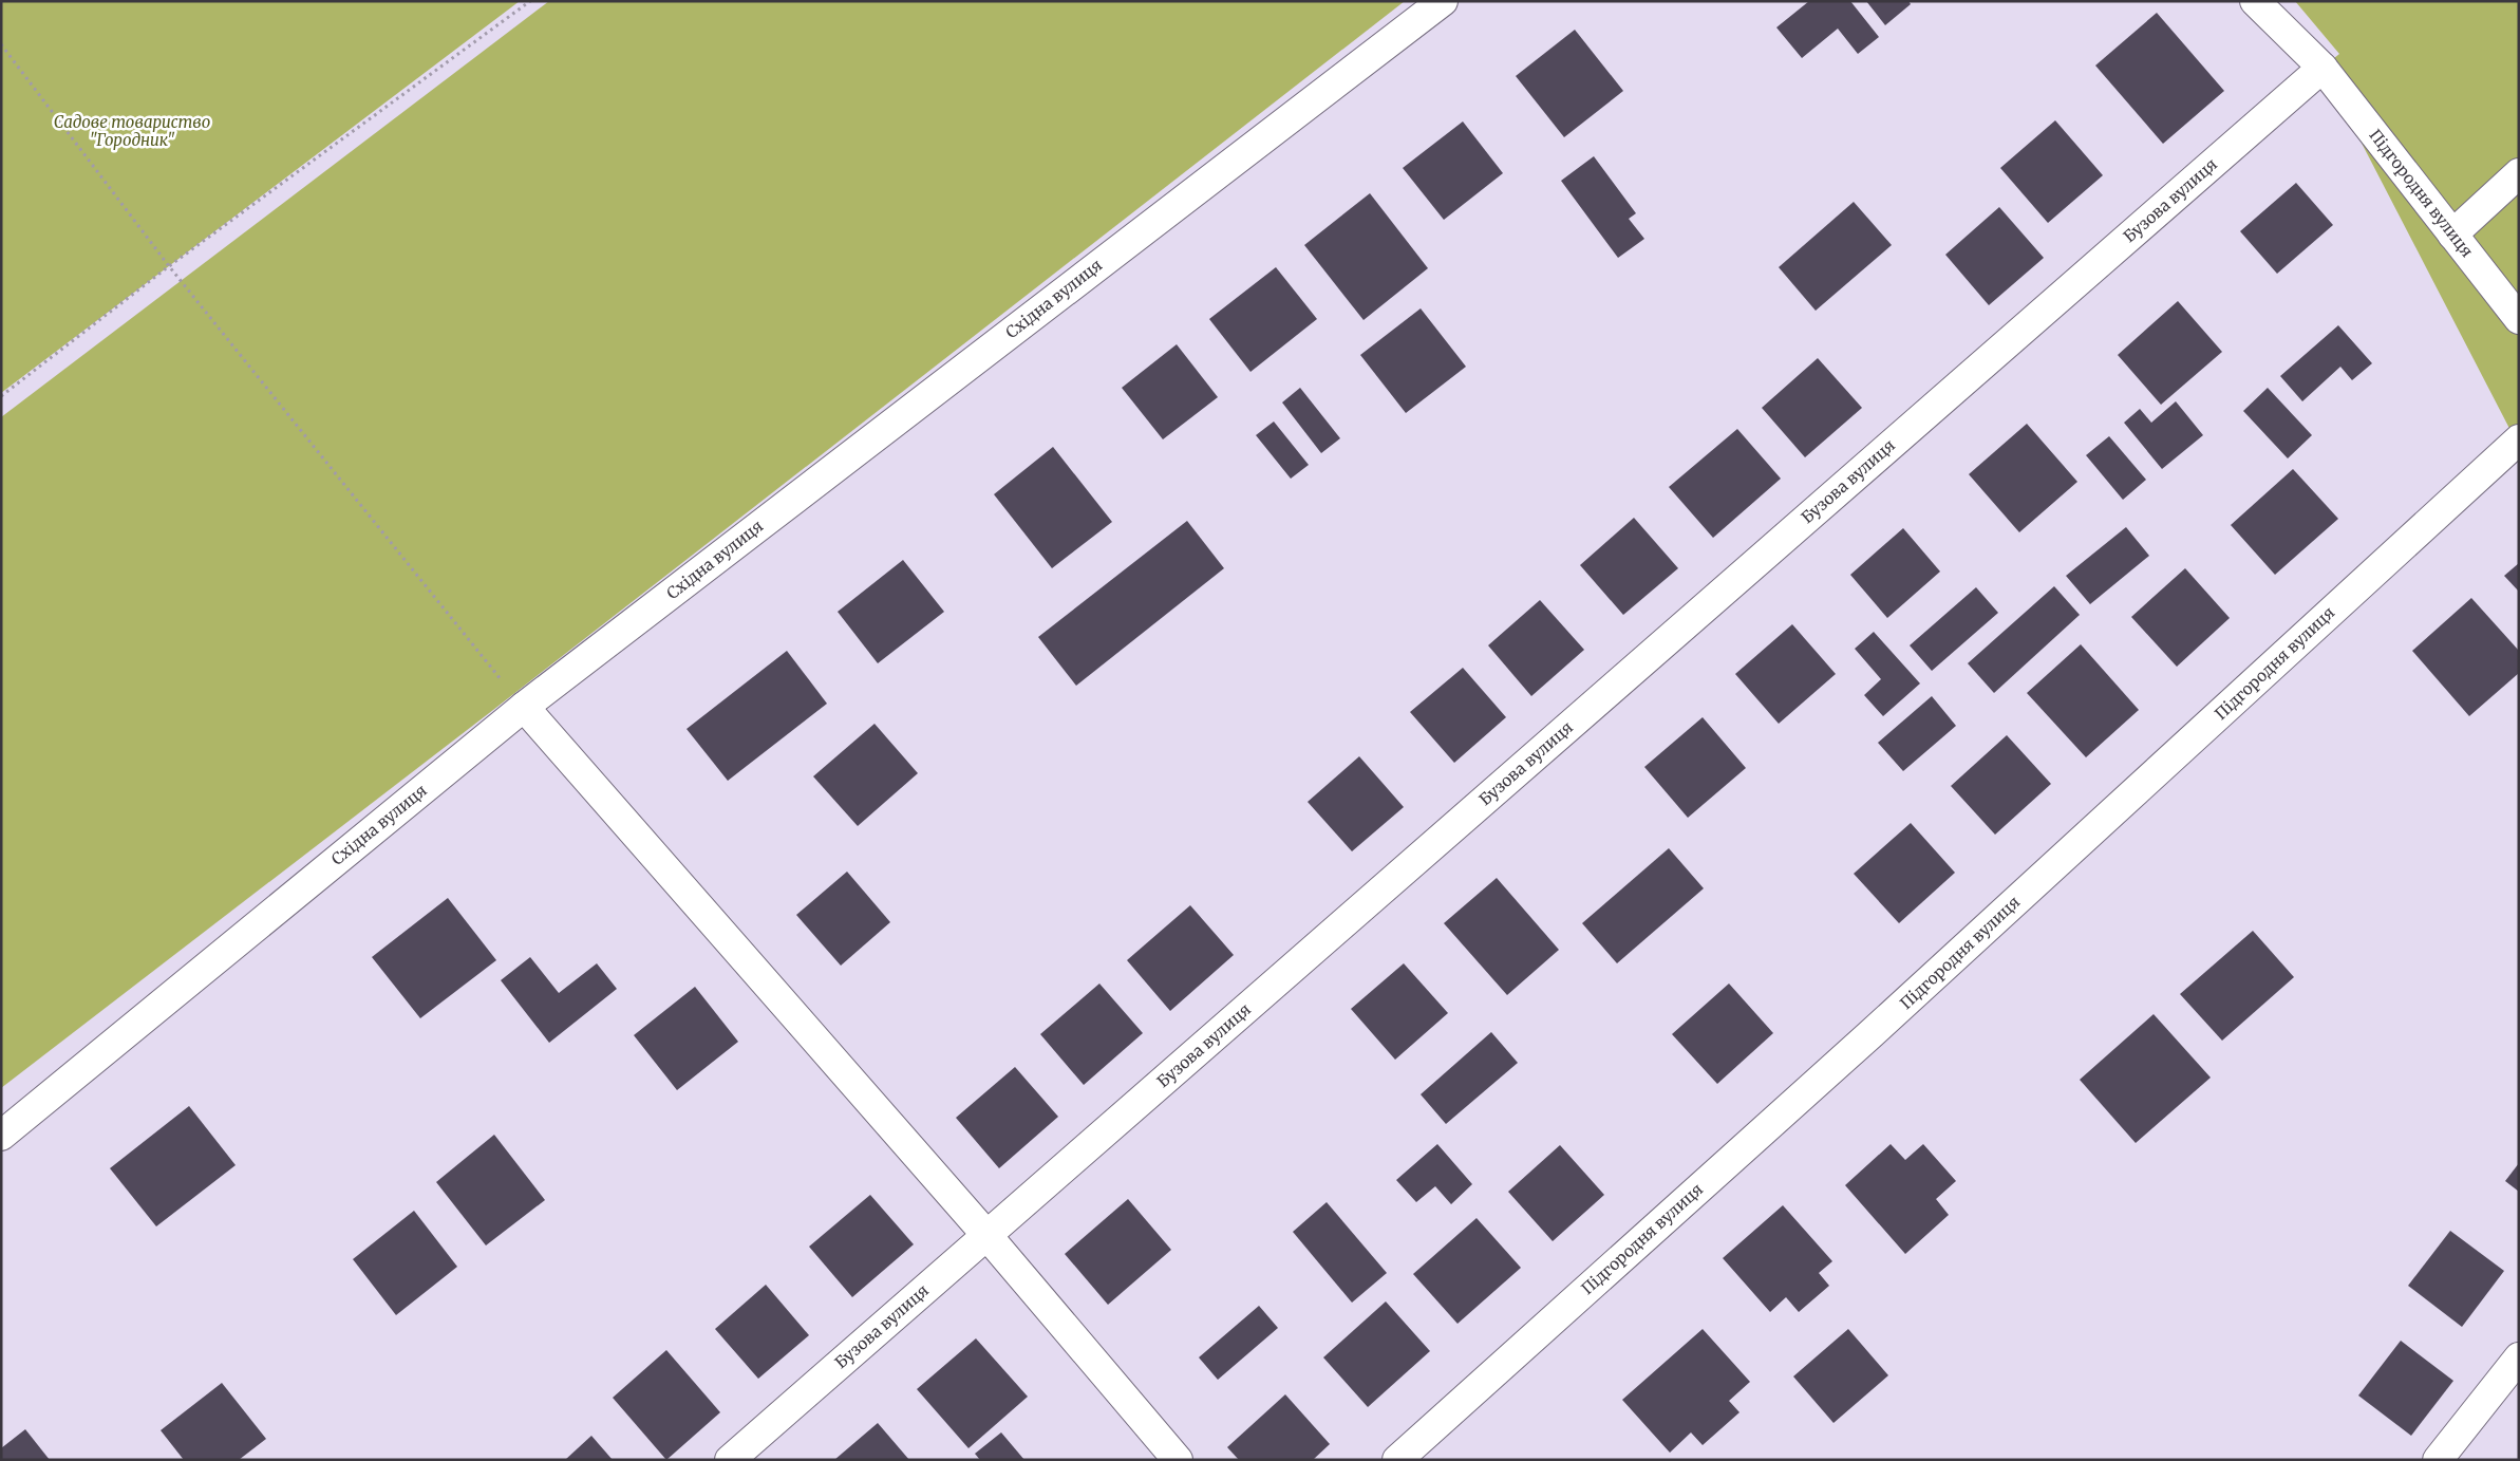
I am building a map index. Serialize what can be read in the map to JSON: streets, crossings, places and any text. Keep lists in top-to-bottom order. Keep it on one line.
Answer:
{"streets":{"street":["Підгородня вулиця","Бузова вулиця","Східна вулиця"]},"crossings":[["Підгородня вулиця","Бузова вулиця"]],"parks":["Садове товариство \"Городник\""]}
